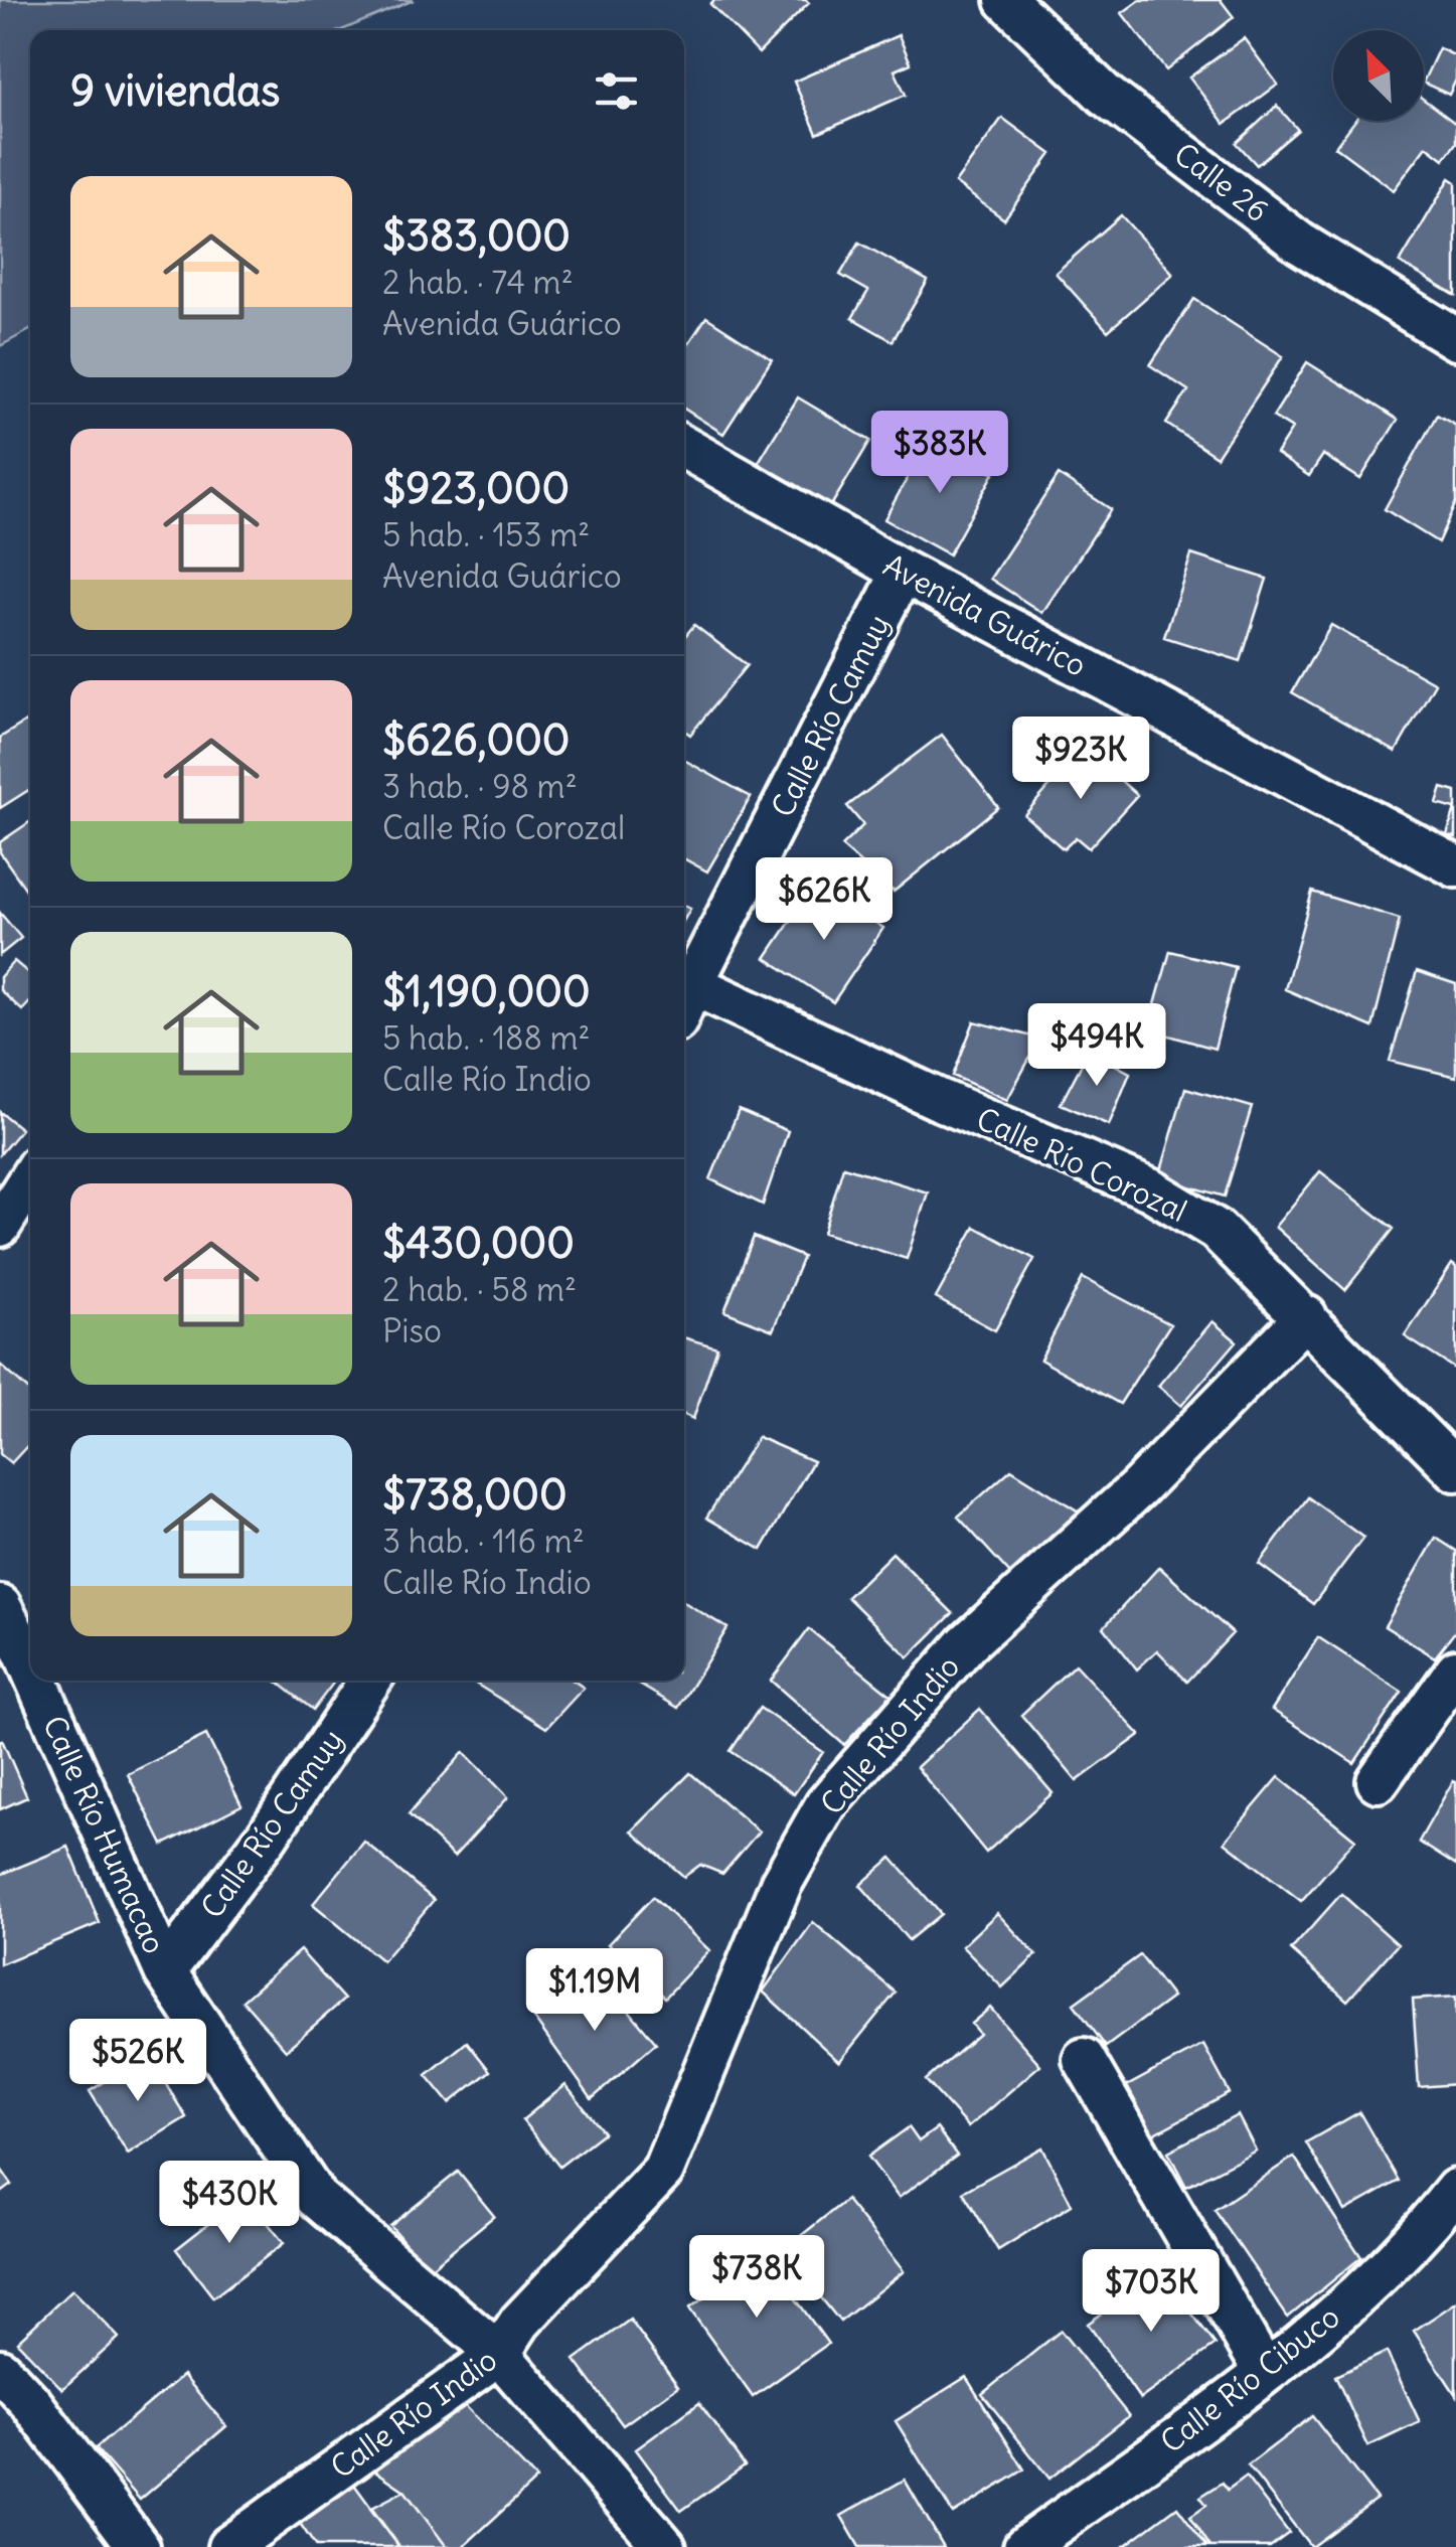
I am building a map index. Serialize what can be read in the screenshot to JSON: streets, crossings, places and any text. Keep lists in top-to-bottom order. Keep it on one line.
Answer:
{"streets":{"street":["Calle 26","Avenida Guárico","Calle Río Camuy","Calle Río Corozal","Calle Río Indio","Calle Río Humacao","Calle Río Cibuco"]},"crossings":[["Avenida Guárico","Calle Río Camuy"],["Calle Río Camuy","Calle Río Corozal"],["Calle Río Camuy","Calle Río Humacao"],["Calle Río Corozal","Calle Río Indio"],["Calle Río Indio","Calle Río Humacao"]],"north":"top left","page":{"heading":"9 viviendas","list":[{"name":"$383,000","note":"2 hab. · 74 m² · Avenida Guárico"},{"name":"$923,000","note":"5 hab. · 153 m² · Avenida Guárico"},{"name":"$626,000","note":"3 hab. · 98 m² · Calle Río Corozal"},{"name":"$1,190,000","note":"5 hab. · 188 m² · Calle Río Indio"},{"name":"$430,000","note":"2 hab. · 58 m² · Piso"},{"name":"$738,000","note":"3 hab. · 116 m² · Calle Río Indio"}],"price":["$383K","$923K","$626K","$494K","$1.19M","$526K","$430K","$738K","$703K"]}}
